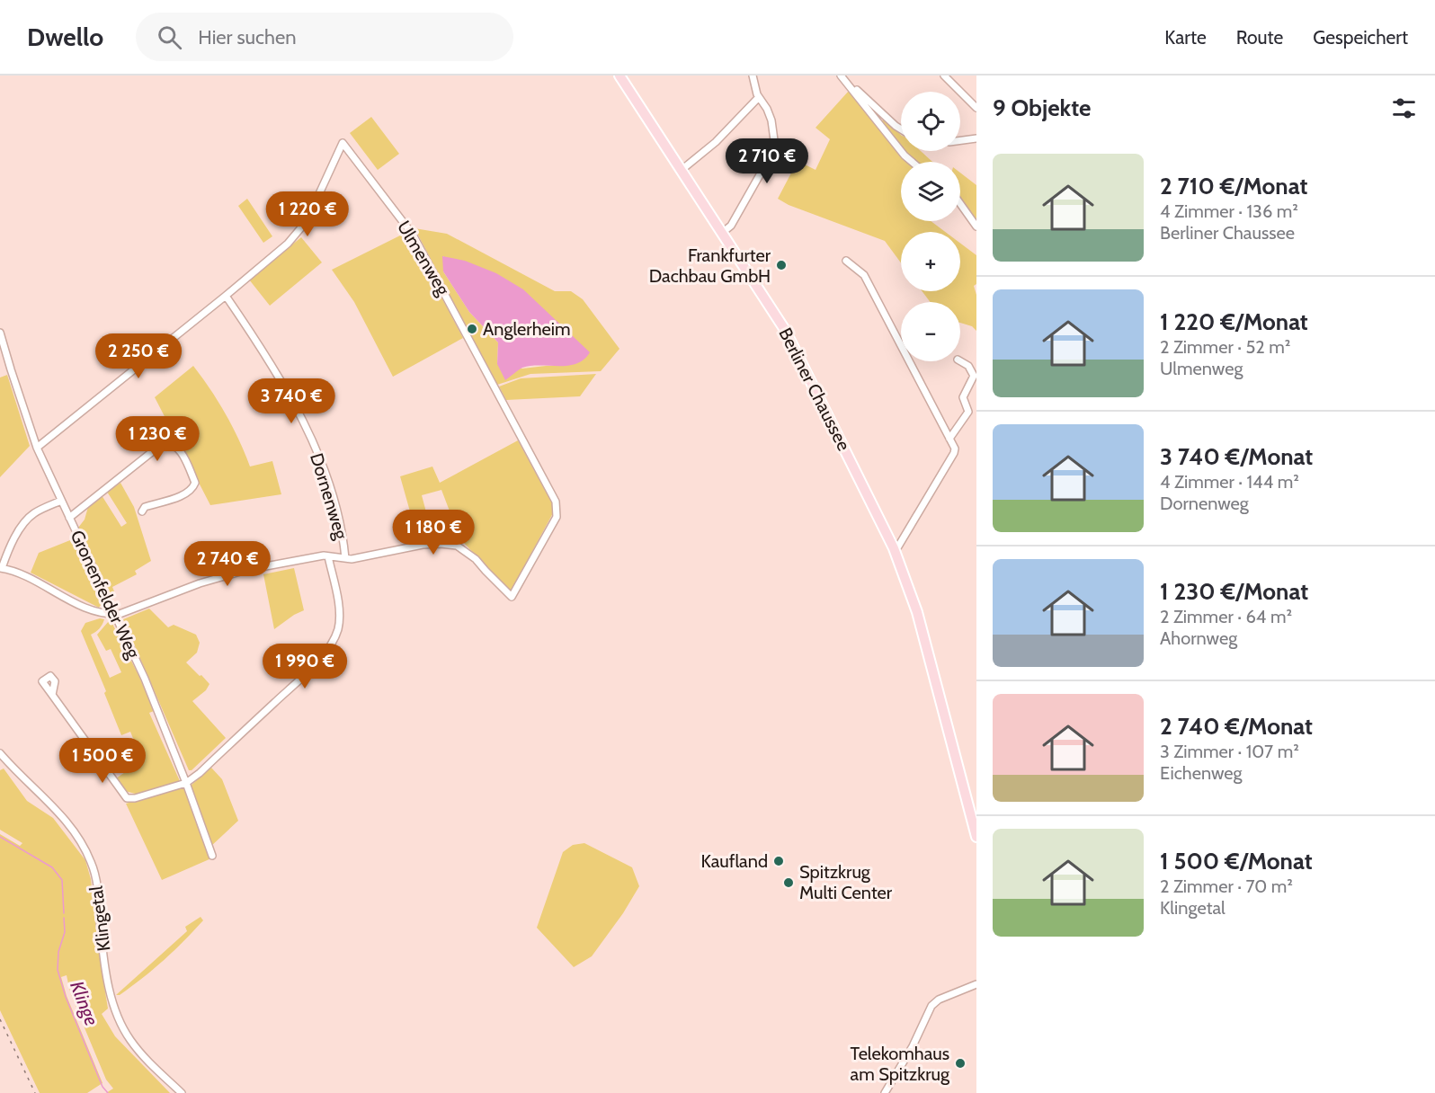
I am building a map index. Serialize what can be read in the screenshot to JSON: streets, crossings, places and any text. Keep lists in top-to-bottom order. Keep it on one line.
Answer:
{"streets":{"main road":["Berliner Chaussee"],"street":["Ulmenweg","Dornenweg","Gronenfelder Weg","Klingetal"]},"crossings":[["Ulmenweg","Dornenweg"],["Ulmenweg","Gronenfelder Weg"]],"water":["Klinge"],"places":["Frankfurter Dachbau GmbH","Anglerheim","Kaufland","Spitzkrug Multi Center","Telekomhaus am Spitzkrug"],"page":{"header":"Dwello","search":"Hier suchen","nav":["Karte","Route","Gespeichert"],"heading":"9 Objekte","map_buttons":["+","−"],"price":["2 710 €","1 220 €","2 250 €","3 740 €","1 230 €","1 180 €","2 740 €","1 990 €","1 500 €"],"list":[{"name":"2 710 €/Monat","note":"4 Zimmer · 136 m² · Berliner Chaussee"},{"name":"1 220 €/Monat","note":"2 Zimmer · 52 m² · Ulmenweg"},{"name":"3 740 €/Monat","note":"4 Zimmer · 144 m² · Dornenweg"},{"name":"1 230 €/Monat","note":"2 Zimmer · 64 m² · Ahornweg"},{"name":"2 740 €/Monat","note":"3 Zimmer · 107 m² · Eichenweg"},{"name":"1 500 €/Monat","note":"2 Zimmer · 70 m² · Klingetal"}]}}
